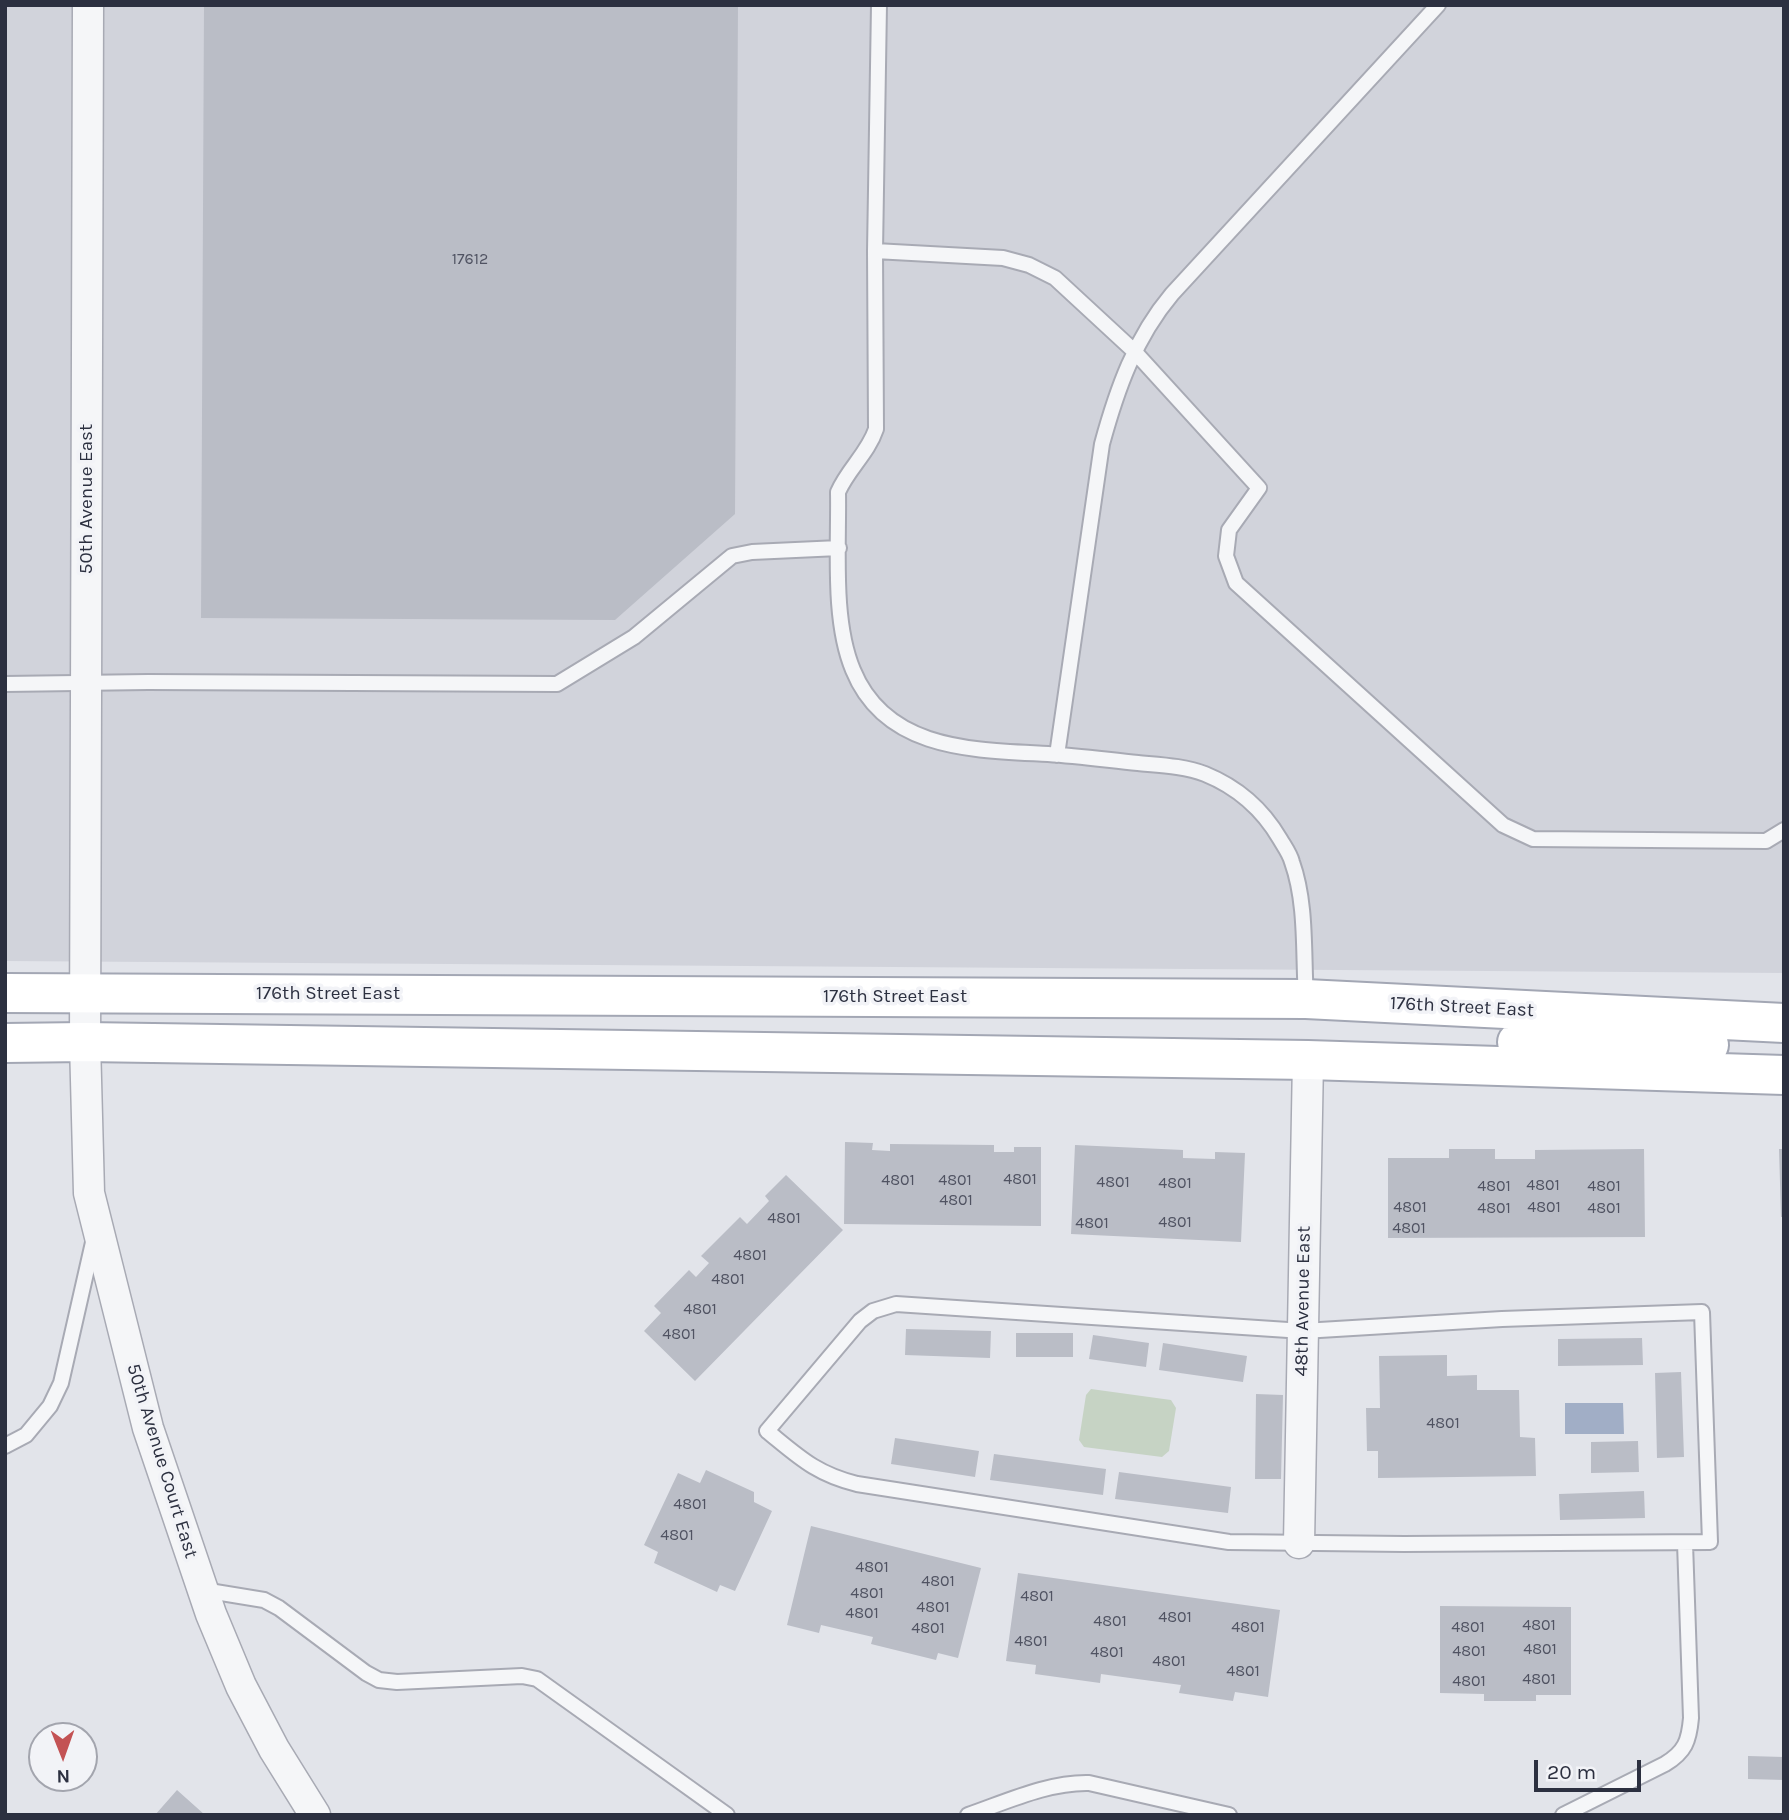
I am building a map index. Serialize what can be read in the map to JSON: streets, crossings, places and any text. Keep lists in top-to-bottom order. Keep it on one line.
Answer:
{"streets":{"main road":["176th Street East"],"street":["50th Avenue East","48th Avenue East","50th Avenue Court East"]},"crossings":[["50th Avenue East","176th Street East"],["50th Avenue East","50th Avenue Court East"]],"house_numbers":["17612","4801","4801","4801","4801","4801","4801","4801","4801","4801","4801","4801","4801","4801","4801","4801","4801","4801","4801","4801","4801","4801","4801","4801","4801","4801","4801","4801","4801","4801","4801","4801","4801","4801","4801","4801","4801","4801","4801","4801","4801","4801","4801","4801","4801"],"scale_bar":"20 m","north":"bottom"}
